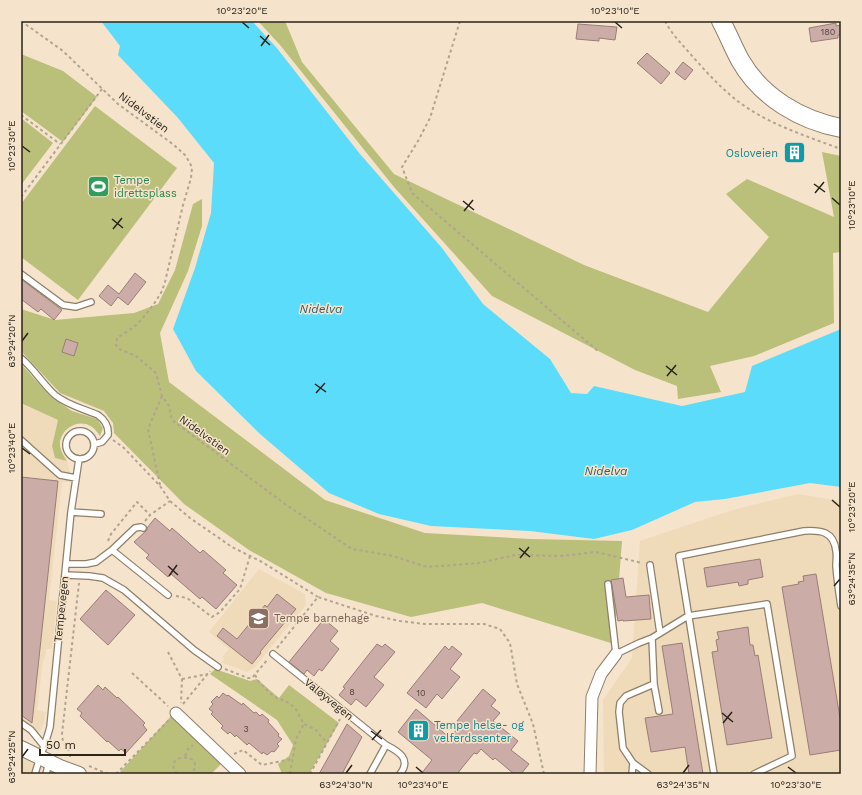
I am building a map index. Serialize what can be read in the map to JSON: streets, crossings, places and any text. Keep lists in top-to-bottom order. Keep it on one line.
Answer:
{"streets":{"lane":["Tempevegen","Valøyvegen"],"path":["Nidelvstien"]},"water":["Nidelva"],"places":{"building":["Osloveien","Tempe helse- og velferdssenter"],"sports":["Tempe idrettsplass"],"school or university":["Tempe barnehage"]},"house_numbers":["180","8","10","3"],"scale_bar":"50 m","coordinates":["10°23'20\"E","10°23'10\"E","10°23'30\"E","63°24'20\"N","10°23'40\"E","63°24'35\"N","63°24'25\"N","63°24'30\"N"]}
